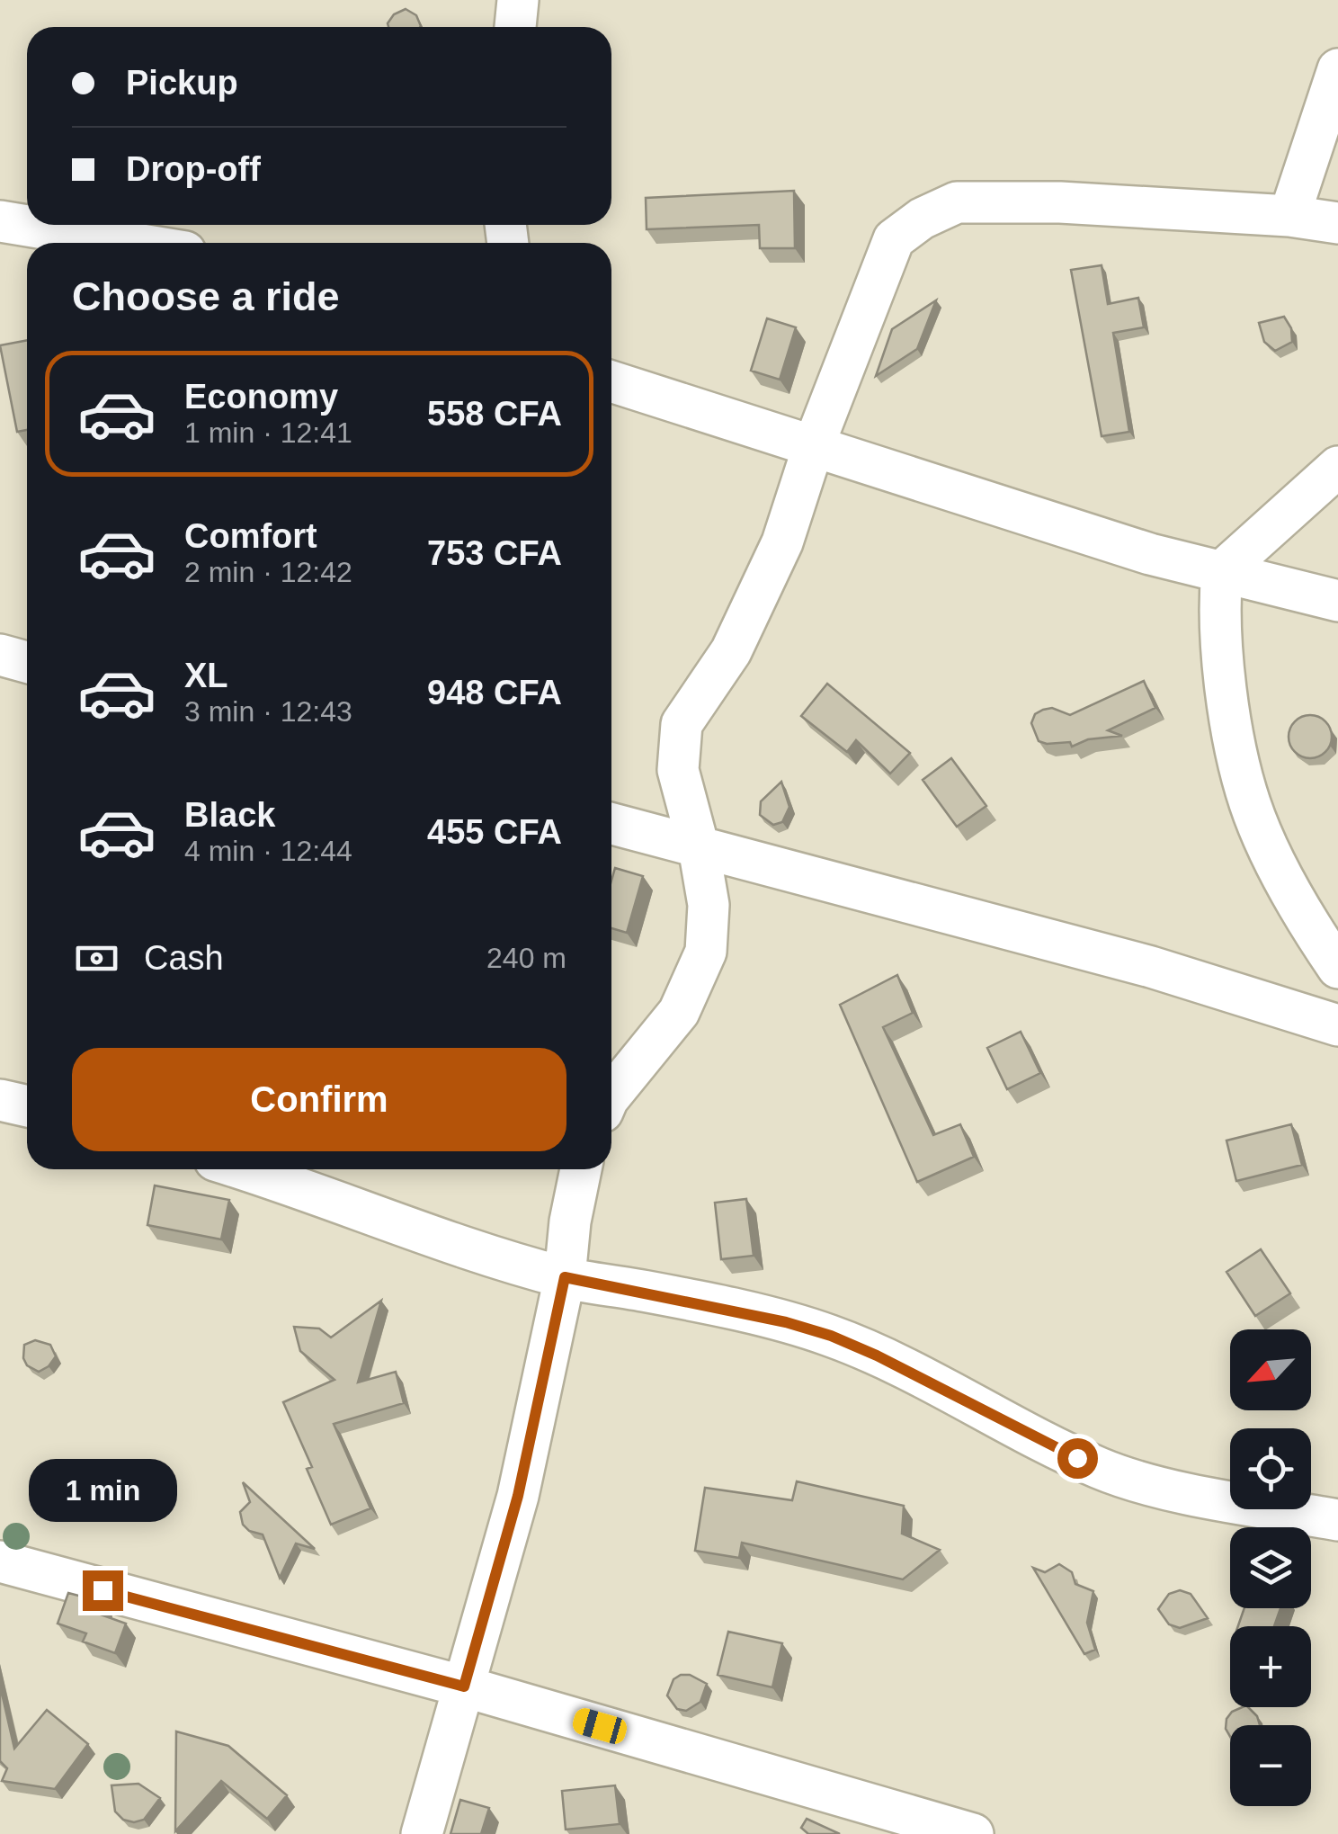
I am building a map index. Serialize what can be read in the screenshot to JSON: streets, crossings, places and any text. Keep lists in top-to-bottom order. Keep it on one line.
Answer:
{"north":"bottom left","page":{"banner":["Pickup","Drop-off"],"heading":"Choose a ride","list":[{"name":"Economy","note":"1 min · 12:41","value":"558 CFA"},{"name":"Comfort","note":"2 min · 12:42","value":"753 CFA"},{"name":"XL","note":"3 min · 12:43","value":"948 CFA"},{"name":"Black","note":"4 min · 12:44","value":"455 CFA"}],"pay":["Cash","240 m"],"buttons":"Confirm","map_buttons":["+","−"],"bubble":"1 min"}}
